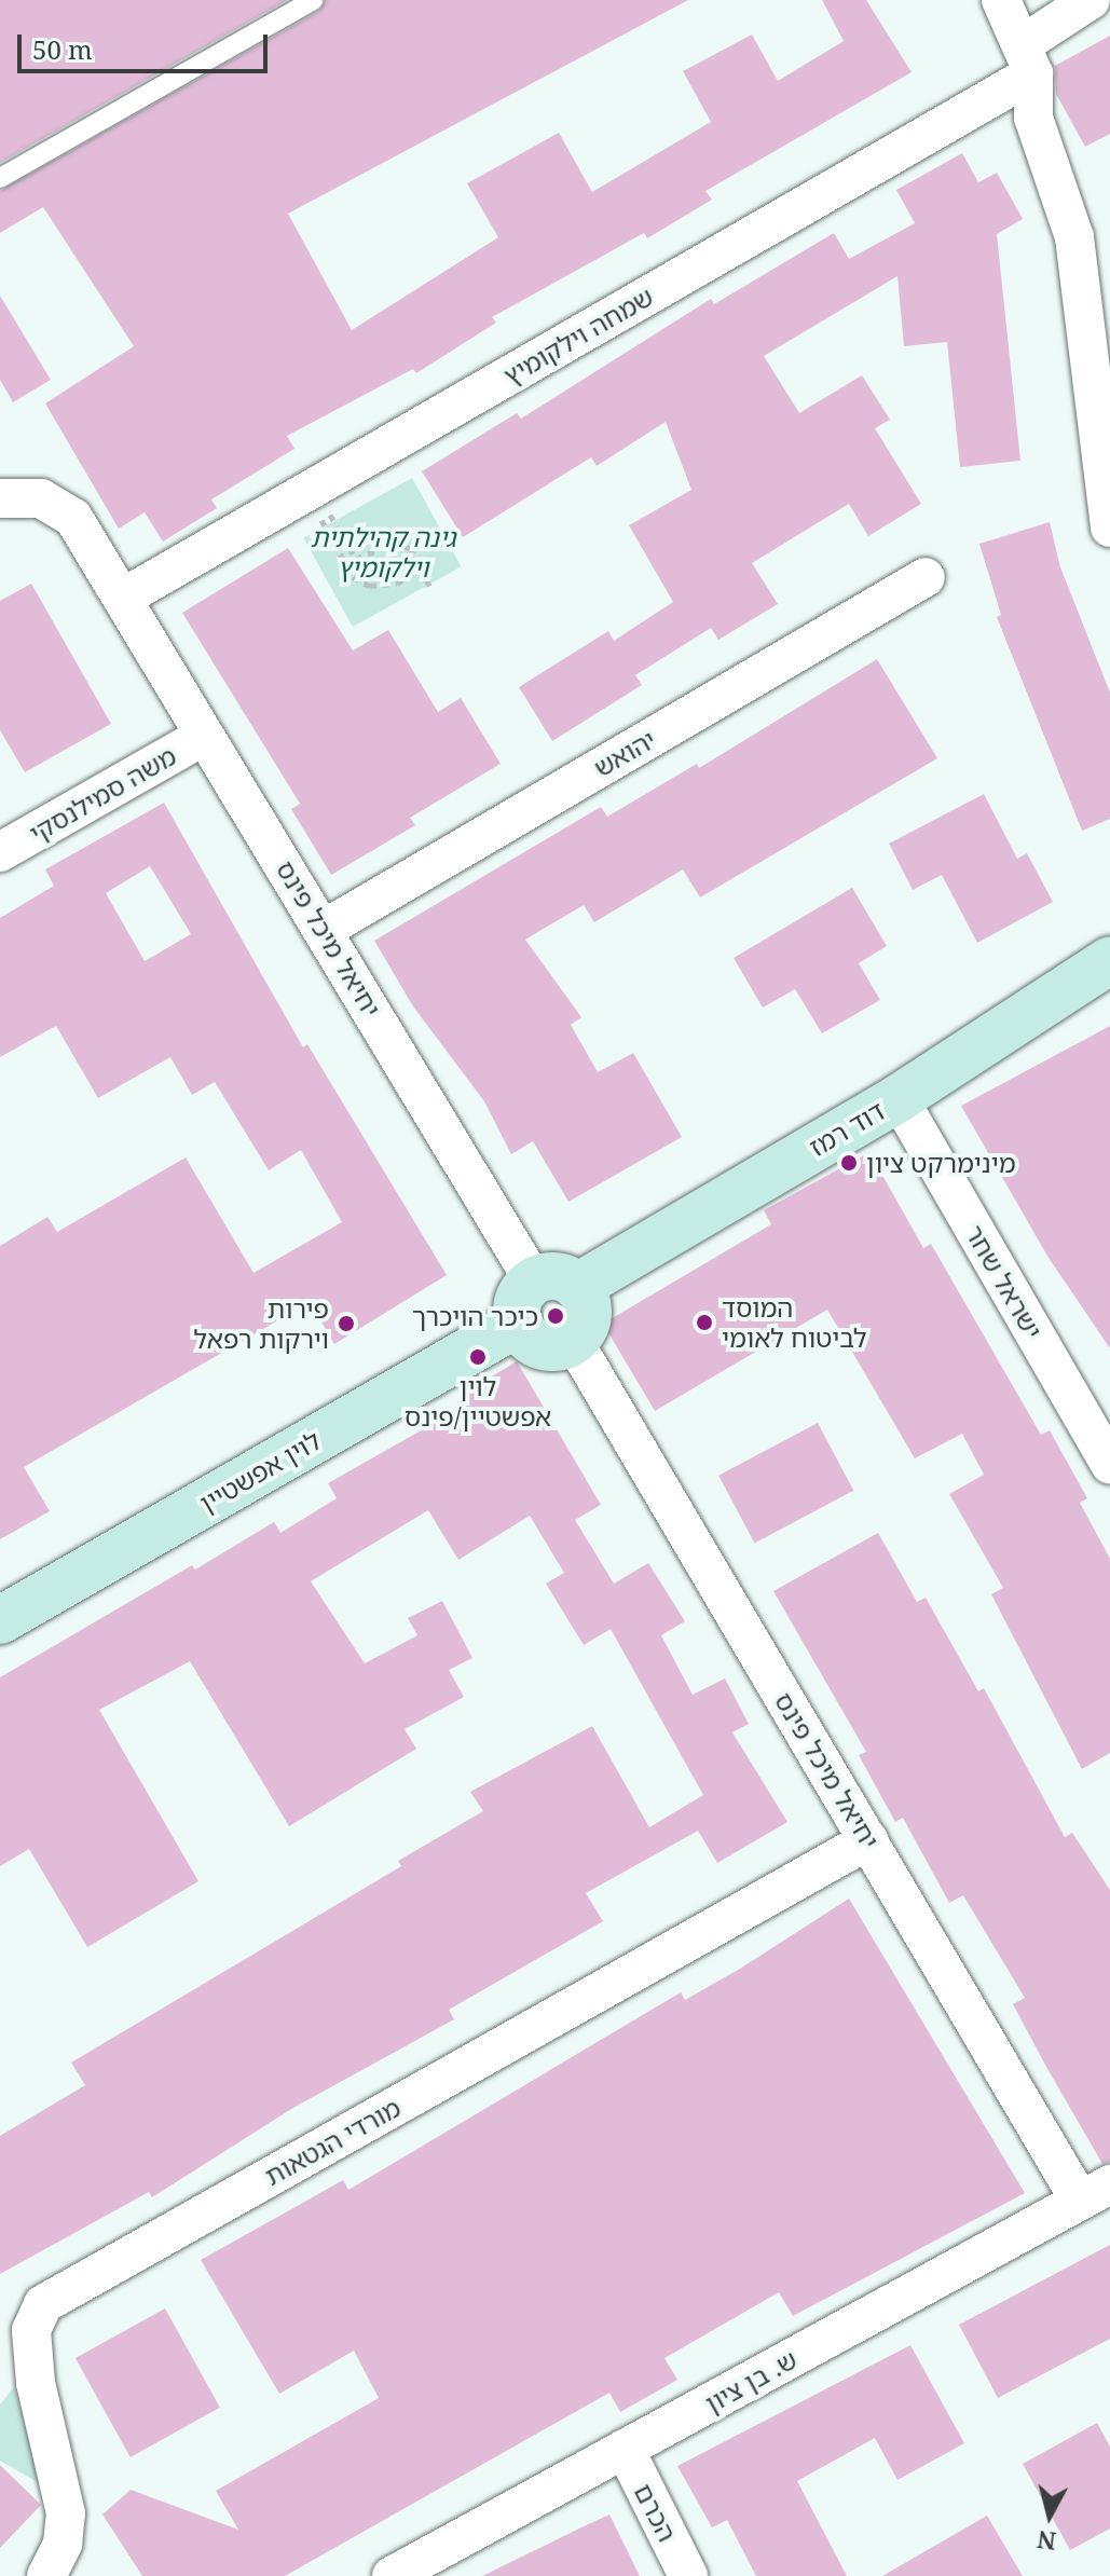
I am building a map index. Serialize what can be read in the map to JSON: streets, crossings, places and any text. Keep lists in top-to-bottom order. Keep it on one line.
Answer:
{"streets":{"street":["שמחה וילקומיץ","יהואש","משה סמילנסקי","יחיאל מיכל פינס","דוד רמז","ישראל שחר","לוין אפשטיין","מורדי הגטאות","ש. בן ציון","הכרם"]},"crossings":[["שמחה וילקומיץ","יחיאל מיכל פינס"],["יהואש","יחיאל מיכל פינס"],["משה סמילנסקי","יחיאל מיכל פינס"],["יחיאל מיכל פינס","דוד רמז"],["יחיאל מיכל פינס","לוין אפשטיין"],["יחיאל מיכל פינס","מורדי הגטאות"],["יחיאל מיכל פינס","ש. בן ציון"],["דוד רמז","ישראל שחר"],["דוד רמז","לוין אפשטיין"],["ש. בן ציון","הכרם"]],"parks":["גינה קהילתית וילקומיץ"],"places":["מינימרקט ציון","כיכר הויכרך","המוסד לביטוח לאומי","פירות וירקות רפאל","לוין אפשטיין/פינס"],"scale_bar":"50 m","north":"bottom"}
